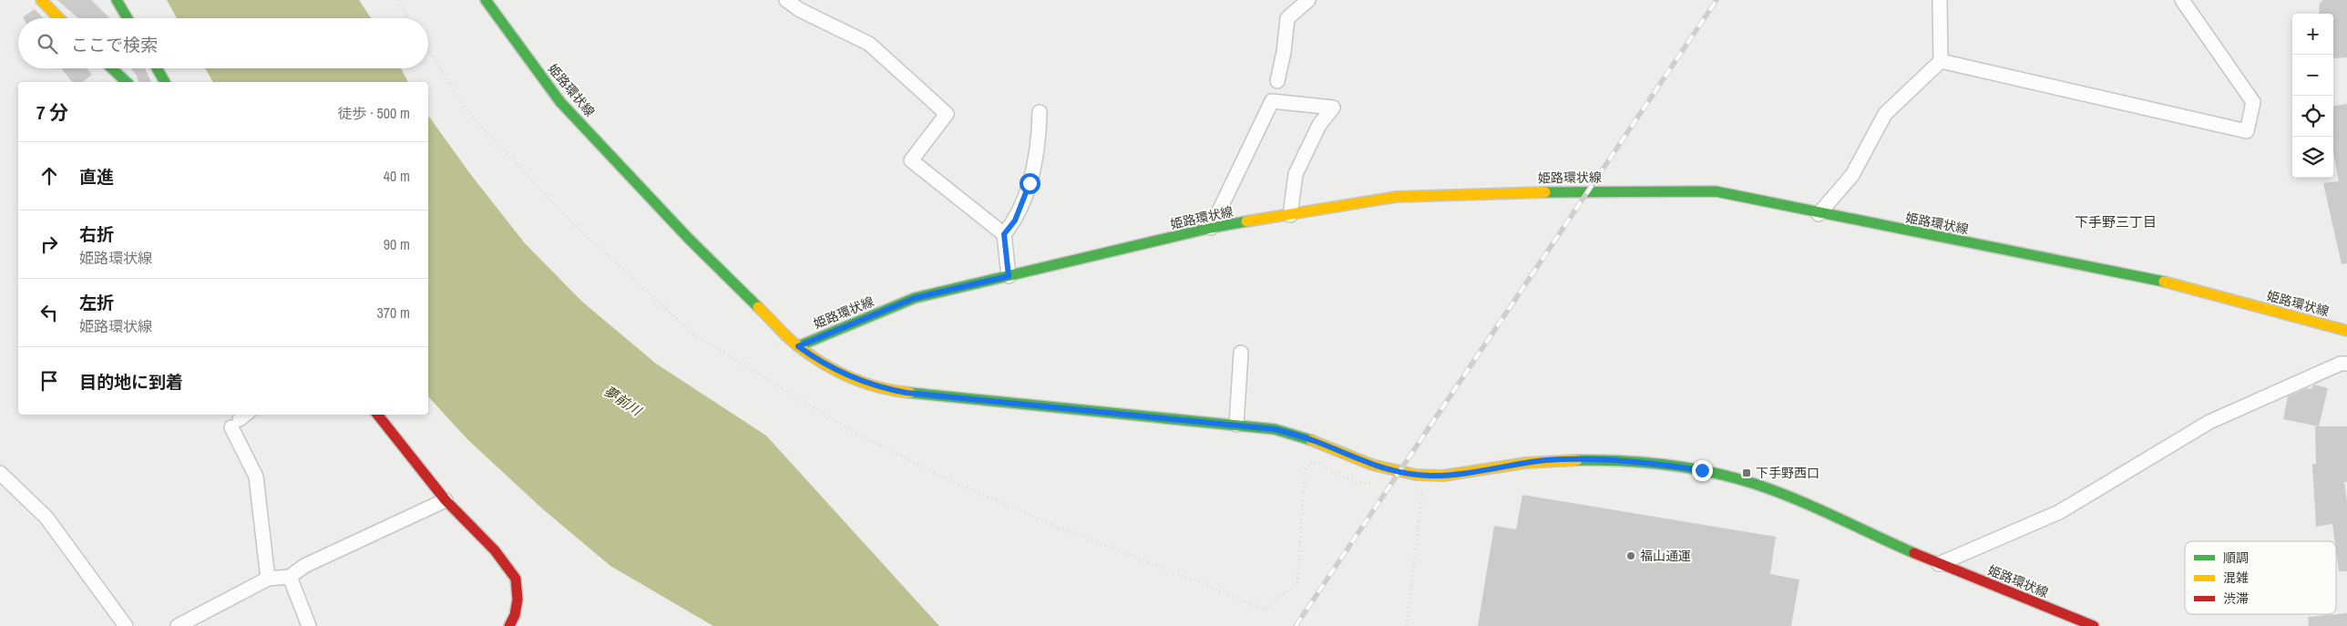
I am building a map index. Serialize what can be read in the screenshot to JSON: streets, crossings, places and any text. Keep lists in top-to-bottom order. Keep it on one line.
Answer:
{"streets":{"main road":["姫路環状線"]},"districts":["下手野三丁目"],"water":["夢前川"],"places":{"transit":["下手野西口"],"other":["福山通運"]},"legend":["順調","混雑","渋滞"],"page":{"map_buttons":["+","−"],"search":"ここで検索","heading":["7 分","徒歩 · 500 m"],"list":[["直進","40 m"],["右折","姫路環状線","90 m"],["左折","姫路環状線","370 m"],"目的地に到着"]}}
